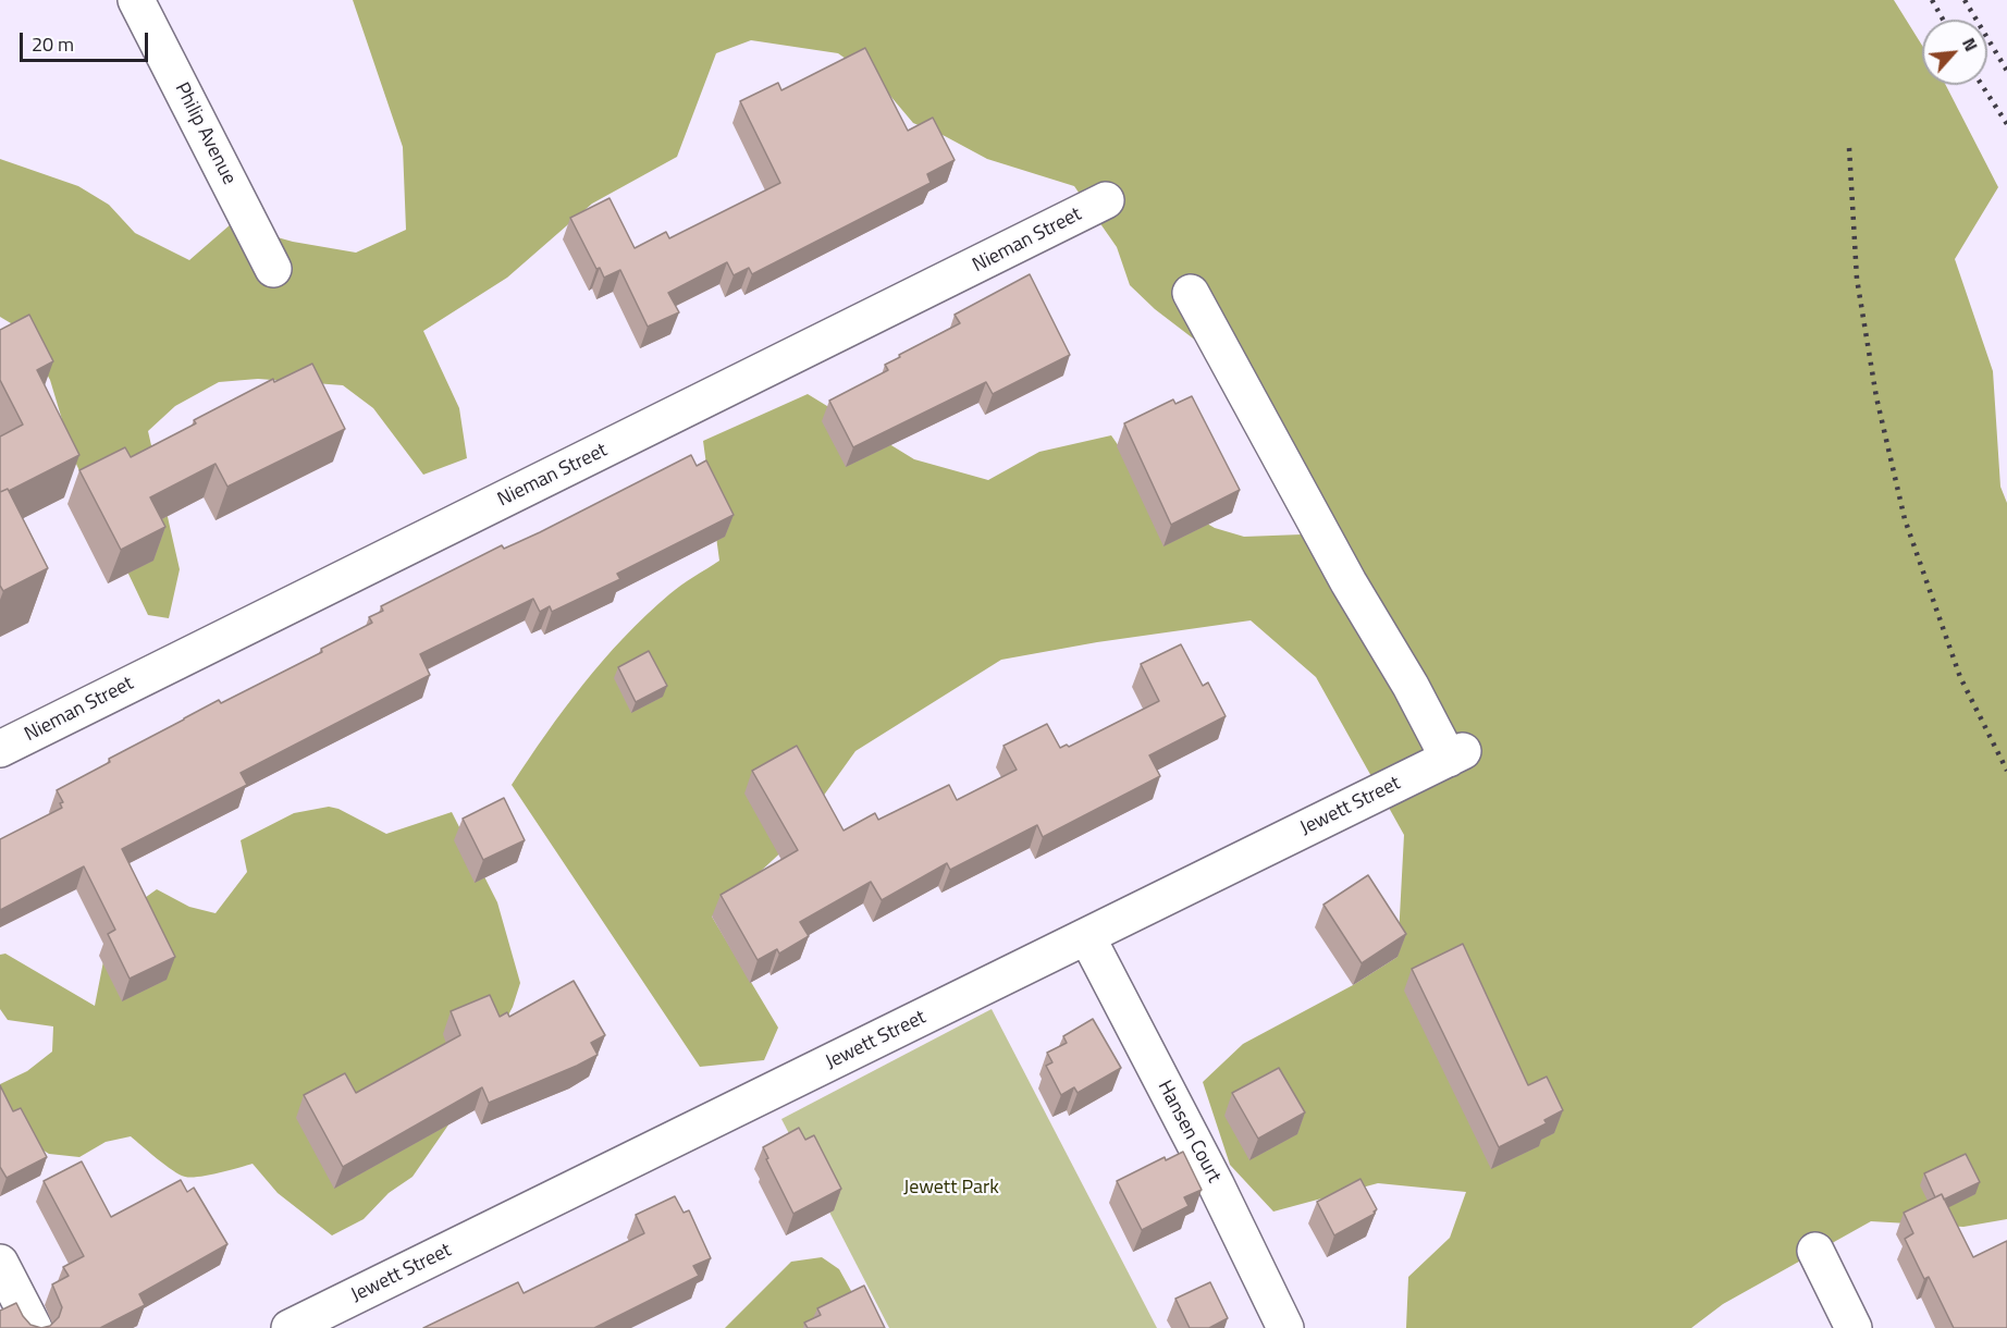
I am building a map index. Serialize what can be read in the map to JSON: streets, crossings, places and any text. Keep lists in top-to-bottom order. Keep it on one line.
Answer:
{"streets":{"street":["Philip Avenue","Nieman Street","Jewett Street","Hansen Court"]},"crossings":[["Jewett Street","Hansen Court"]],"parks":["Jewett Park"],"scale_bar":"20 m","north":"top right"}
